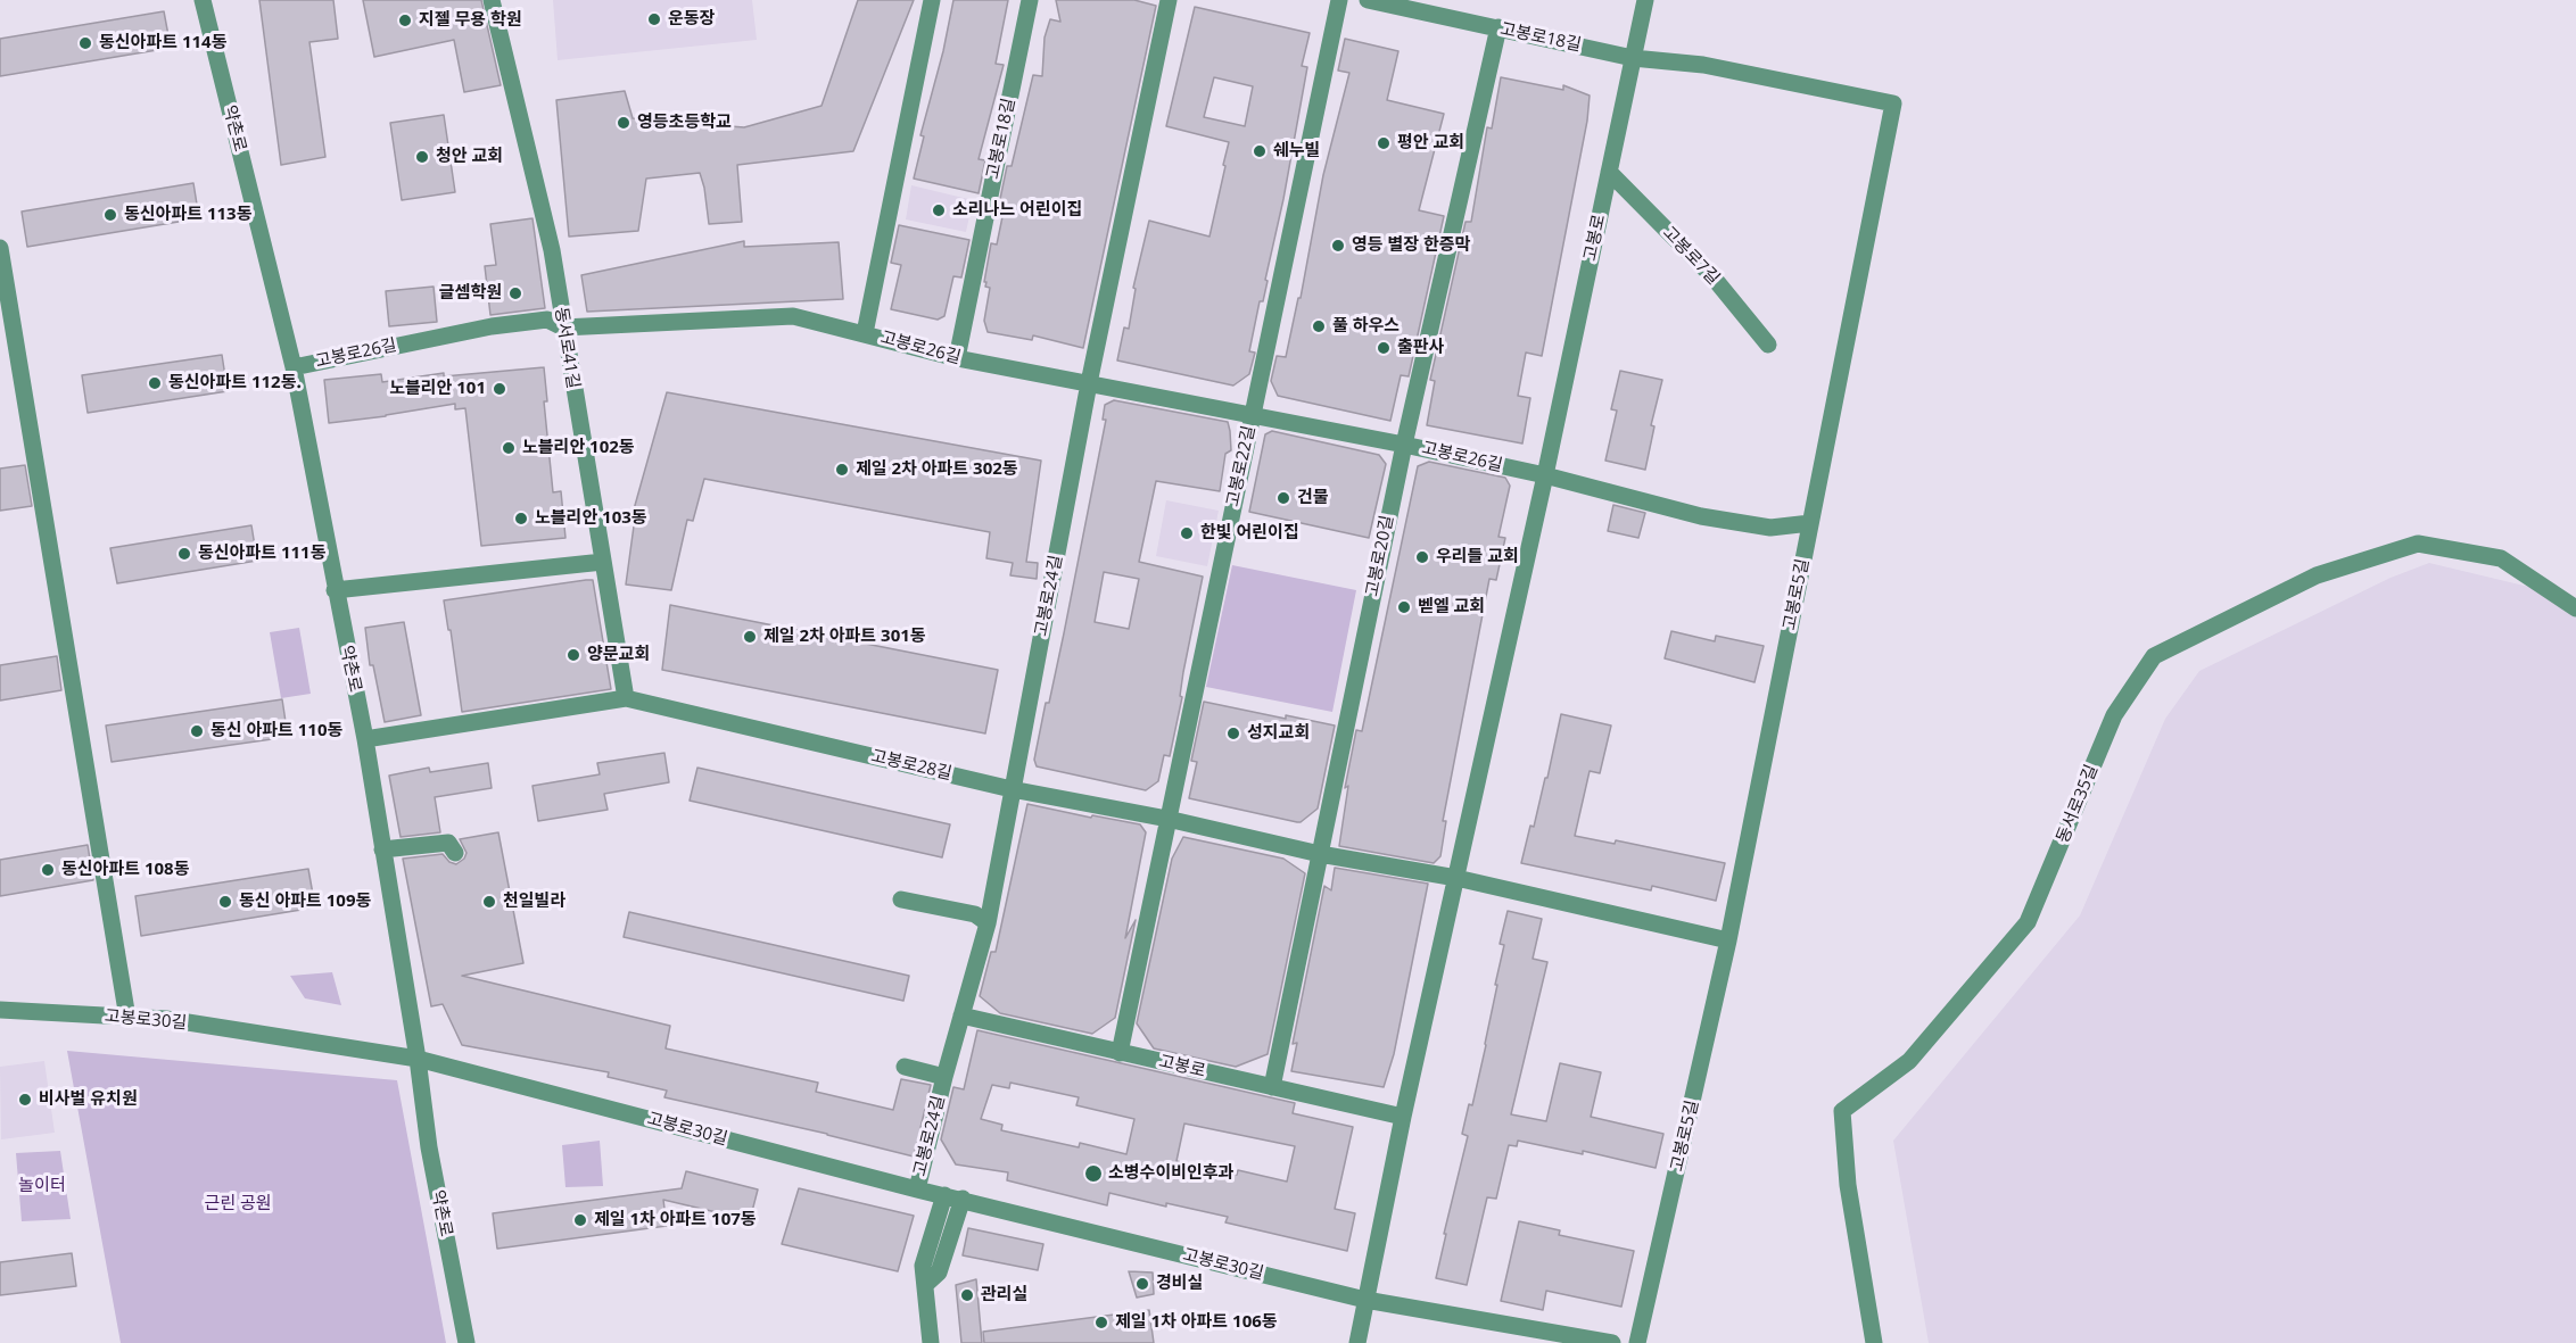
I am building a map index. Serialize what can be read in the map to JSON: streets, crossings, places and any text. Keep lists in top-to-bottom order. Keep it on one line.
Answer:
{"streets":{"street":["고봉로18길","약촌로","고봉로","고봉로7길","동서로41길","고봉로26길","고봉로22길","고봉로20길","고봉로5길","고봉로24길","고봉로28길","동서로35길","고봉로30길"]},"crossings":[["고봉로18길","고봉로"],["고봉로18길","고봉로26길"],["고봉로18길","고봉로20길"],["고봉로18길","고봉로5길"],["약촌로","고봉로26길"],["약촌로","고봉로28길"],["약촌로","고봉로30길"],["고봉로","고봉로7길"],["고봉로","고봉로26길"],["고봉로","고봉로22길"],["고봉로","고봉로20길"],["고봉로","고봉로5길"],["고봉로","고봉로24길"],["고봉로","고봉로28길"],["고봉로","고봉로30길"],["동서로41길","고봉로26길"],["동서로41길","고봉로28길"],["고봉로26길","고봉로22길"],["고봉로26길","고봉로20길"],["고봉로26길","고봉로24길"],["고봉로22길","고봉로28길"],["고봉로20길","고봉로28길"],["고봉로24길","고봉로28길"],["고봉로24길","고봉로30길"]],"parks":["놀이터","근린 공원"],"places":["운동장","지젤 무용 학원","동신아파트 114동","영등초등학교","평안 교회","쉐누빌","청안 교회","소리나느 어린이집","동신아파트 113동","영등 별장 한증막","글셈학원","풀 하우스","출판사","동신아파트 112동.","노블리안 101","노블리안 102동","제일 2차 아파트 302동","건물","노블리안 103동","한빛 어린이집","동신아파트 111동","우리들 교회","벧엘 교회","제일 2차 아파트 301동","양문교회","동신 아파트 110동","성지교회","동신아파트 108동","동신 아파트 109동","천일빌라","비사벌 유치원","소병수이비인후과","제일 1차 아파트 107동","경비실","관리실","제일 1차 아파트 106동"]}
